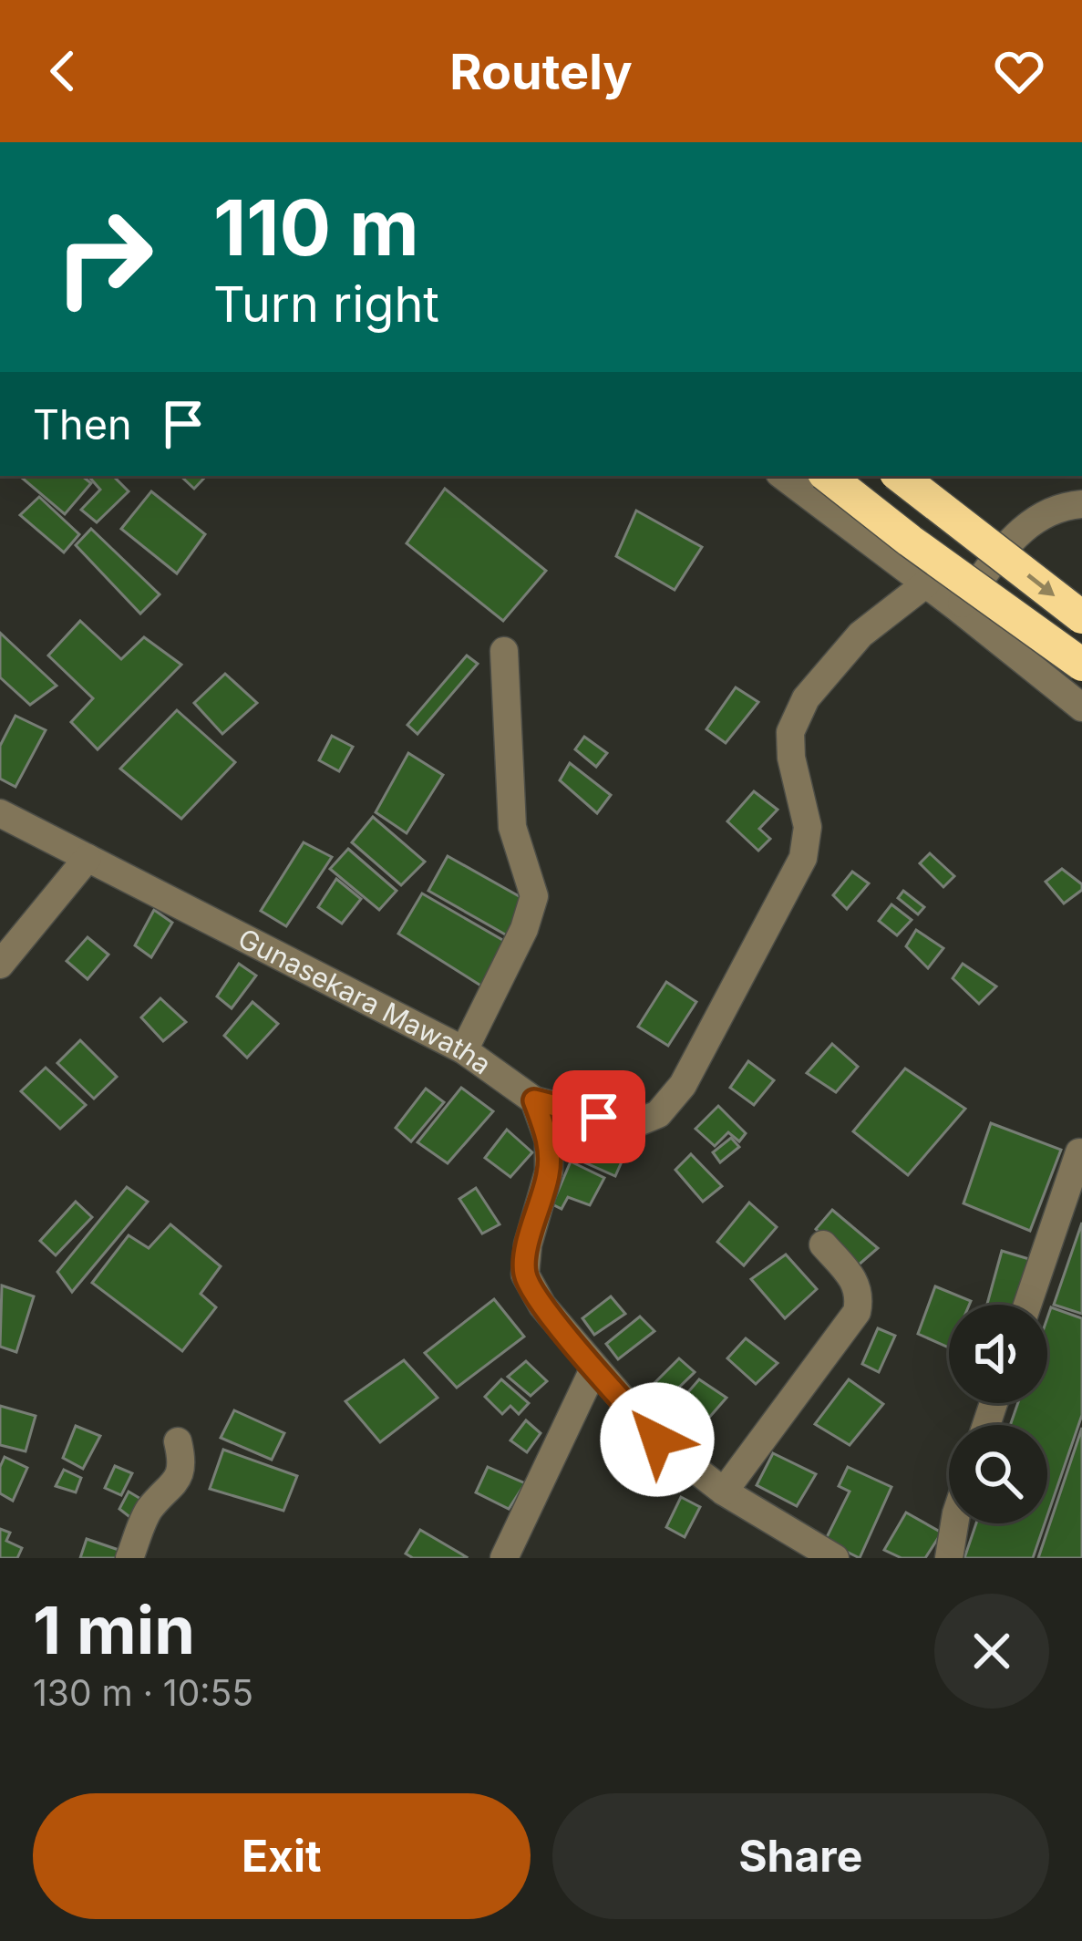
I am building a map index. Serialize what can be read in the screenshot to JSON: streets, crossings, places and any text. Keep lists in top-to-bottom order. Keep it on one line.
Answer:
{"streets":{"street":["Gunasekara Mawatha"]},"page":{"header":"Routely","turn":["110 m","Turn right"],"then":"Then","heading":["1 min","130 m · 10:55"],"buttons":["Exit","Share"]}}
